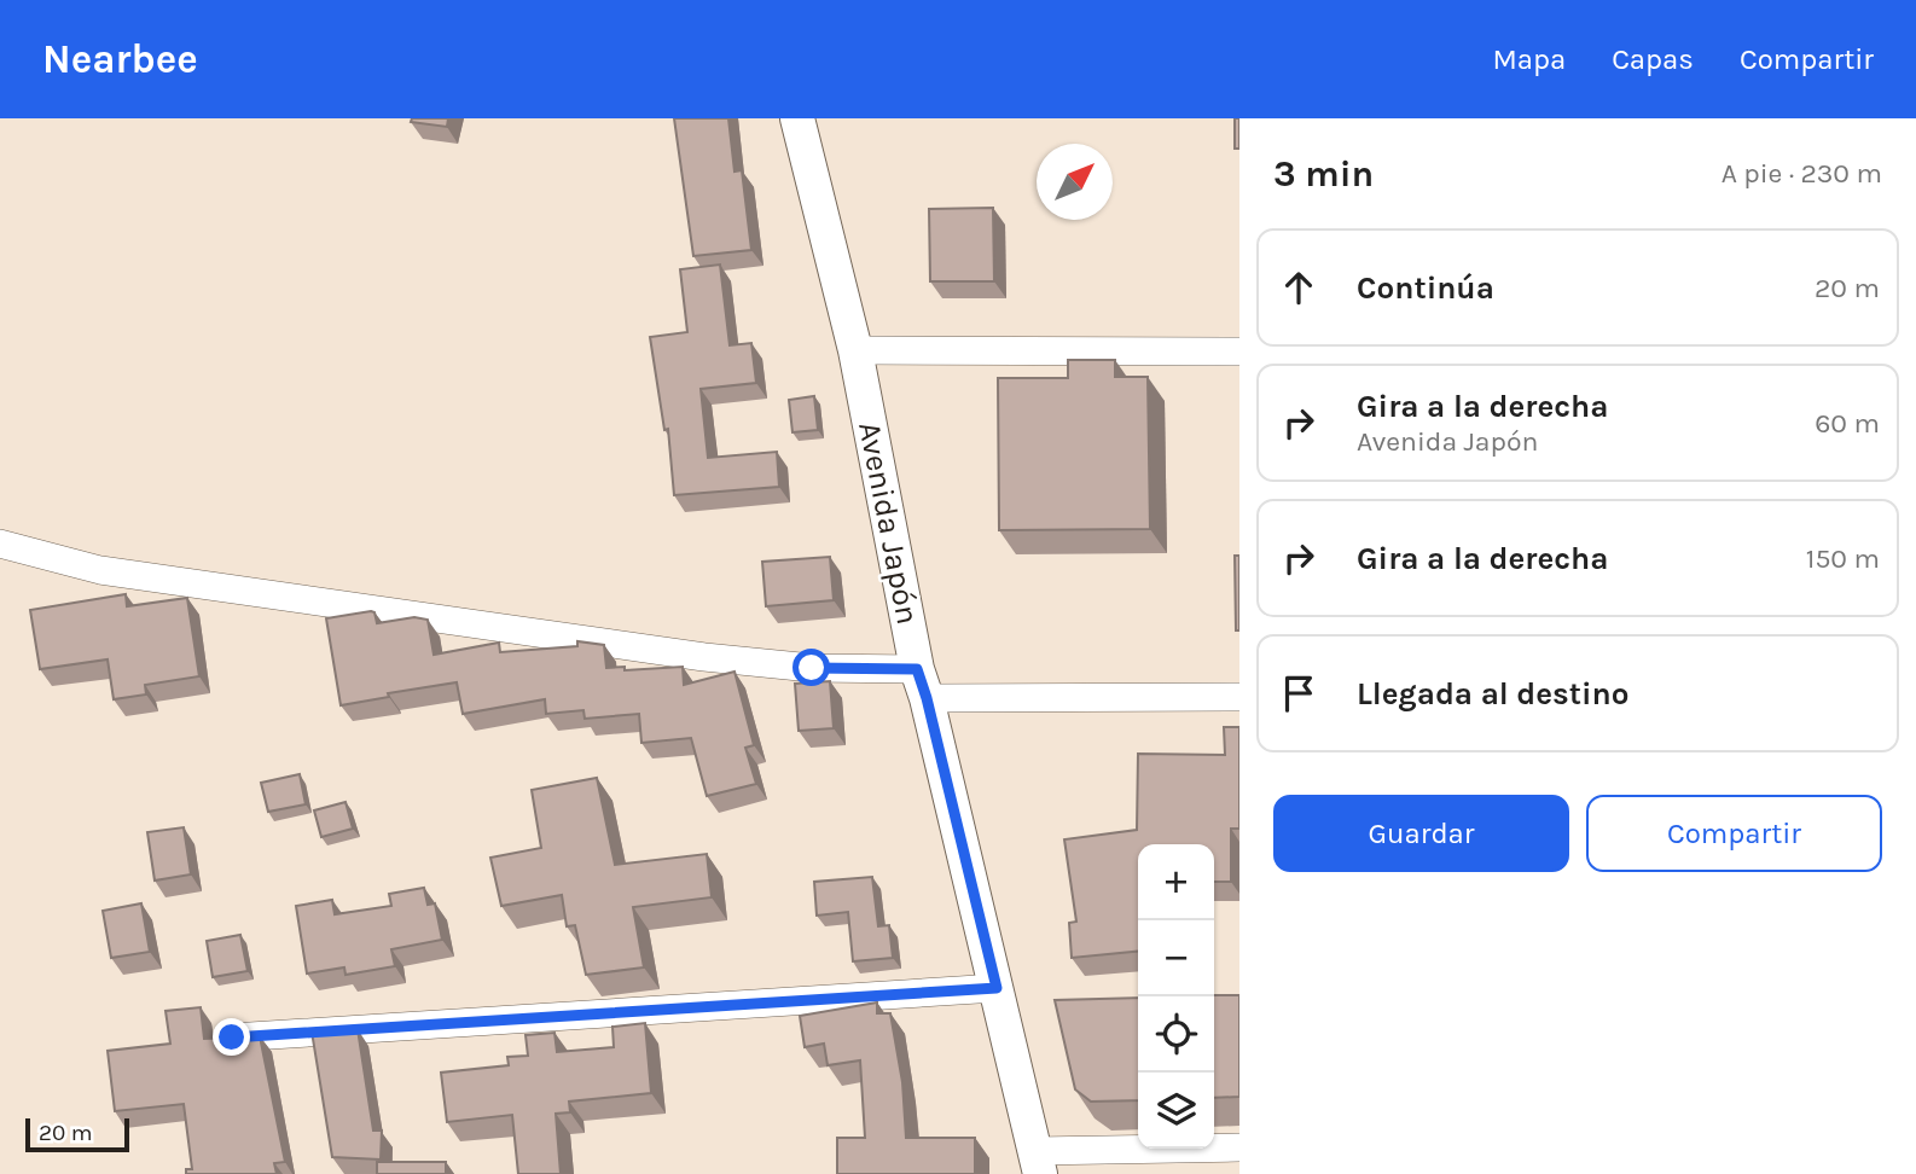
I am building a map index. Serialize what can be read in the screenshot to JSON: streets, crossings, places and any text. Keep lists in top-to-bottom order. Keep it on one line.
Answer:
{"streets":{"street":["Avenida Japón"]},"scale_bar":"20 m","north":"top right","page":{"header":"Nearbee","nav":["Mapa","Capas","Compartir"],"heading":["3 min","A pie · 230 m"],"list":[["Continúa","20 m"],["Gira a la derecha","Avenida Japón","60 m"],["Gira a la derecha","150 m"],"Llegada al destino"],"buttons":["Guardar","Compartir"],"map_buttons":["+","−"],"scale":"20 m"}}
